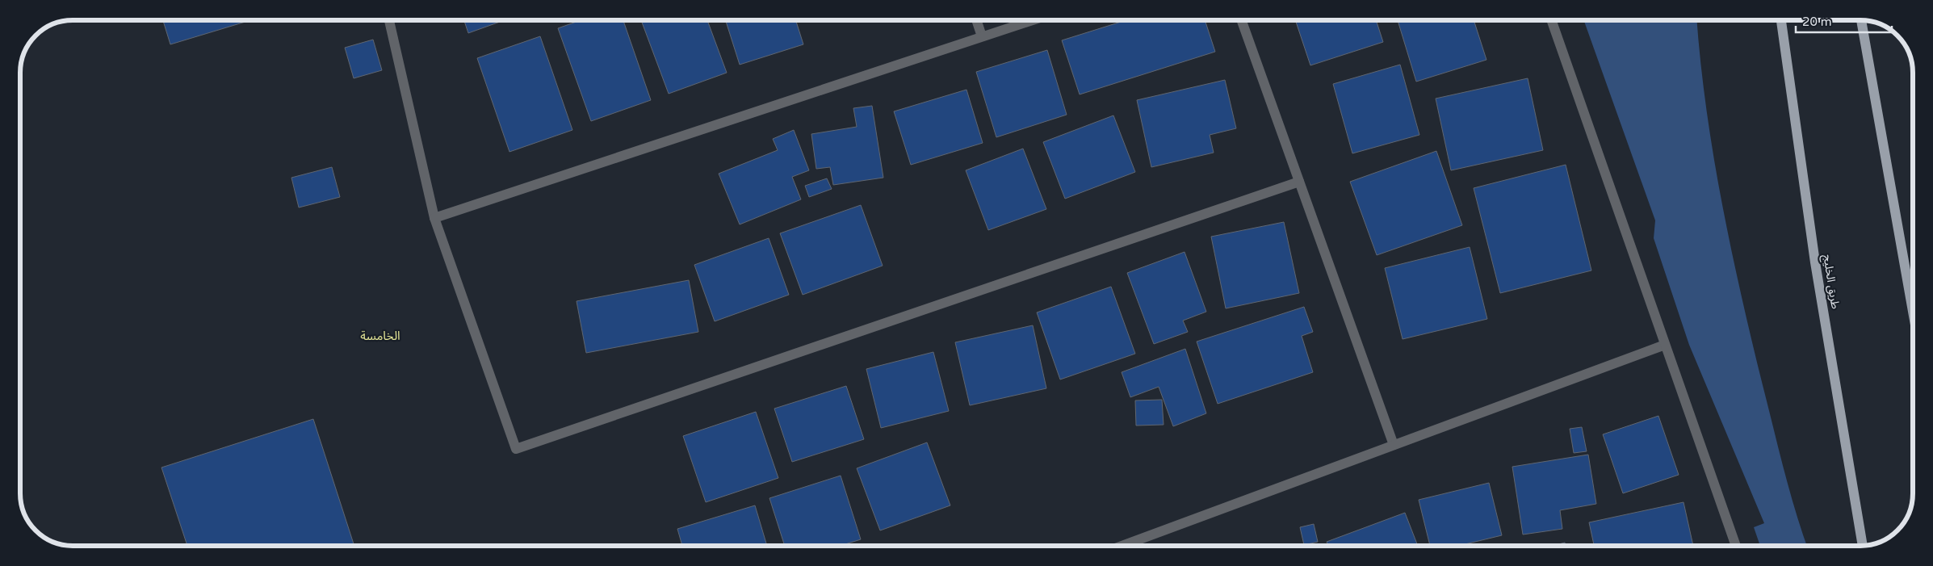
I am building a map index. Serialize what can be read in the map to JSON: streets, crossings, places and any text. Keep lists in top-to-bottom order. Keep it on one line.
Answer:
{"streets":{"main road":["طريق الخليج"]},"districts":["الخامسة"],"scale_bar":"20 m"}
